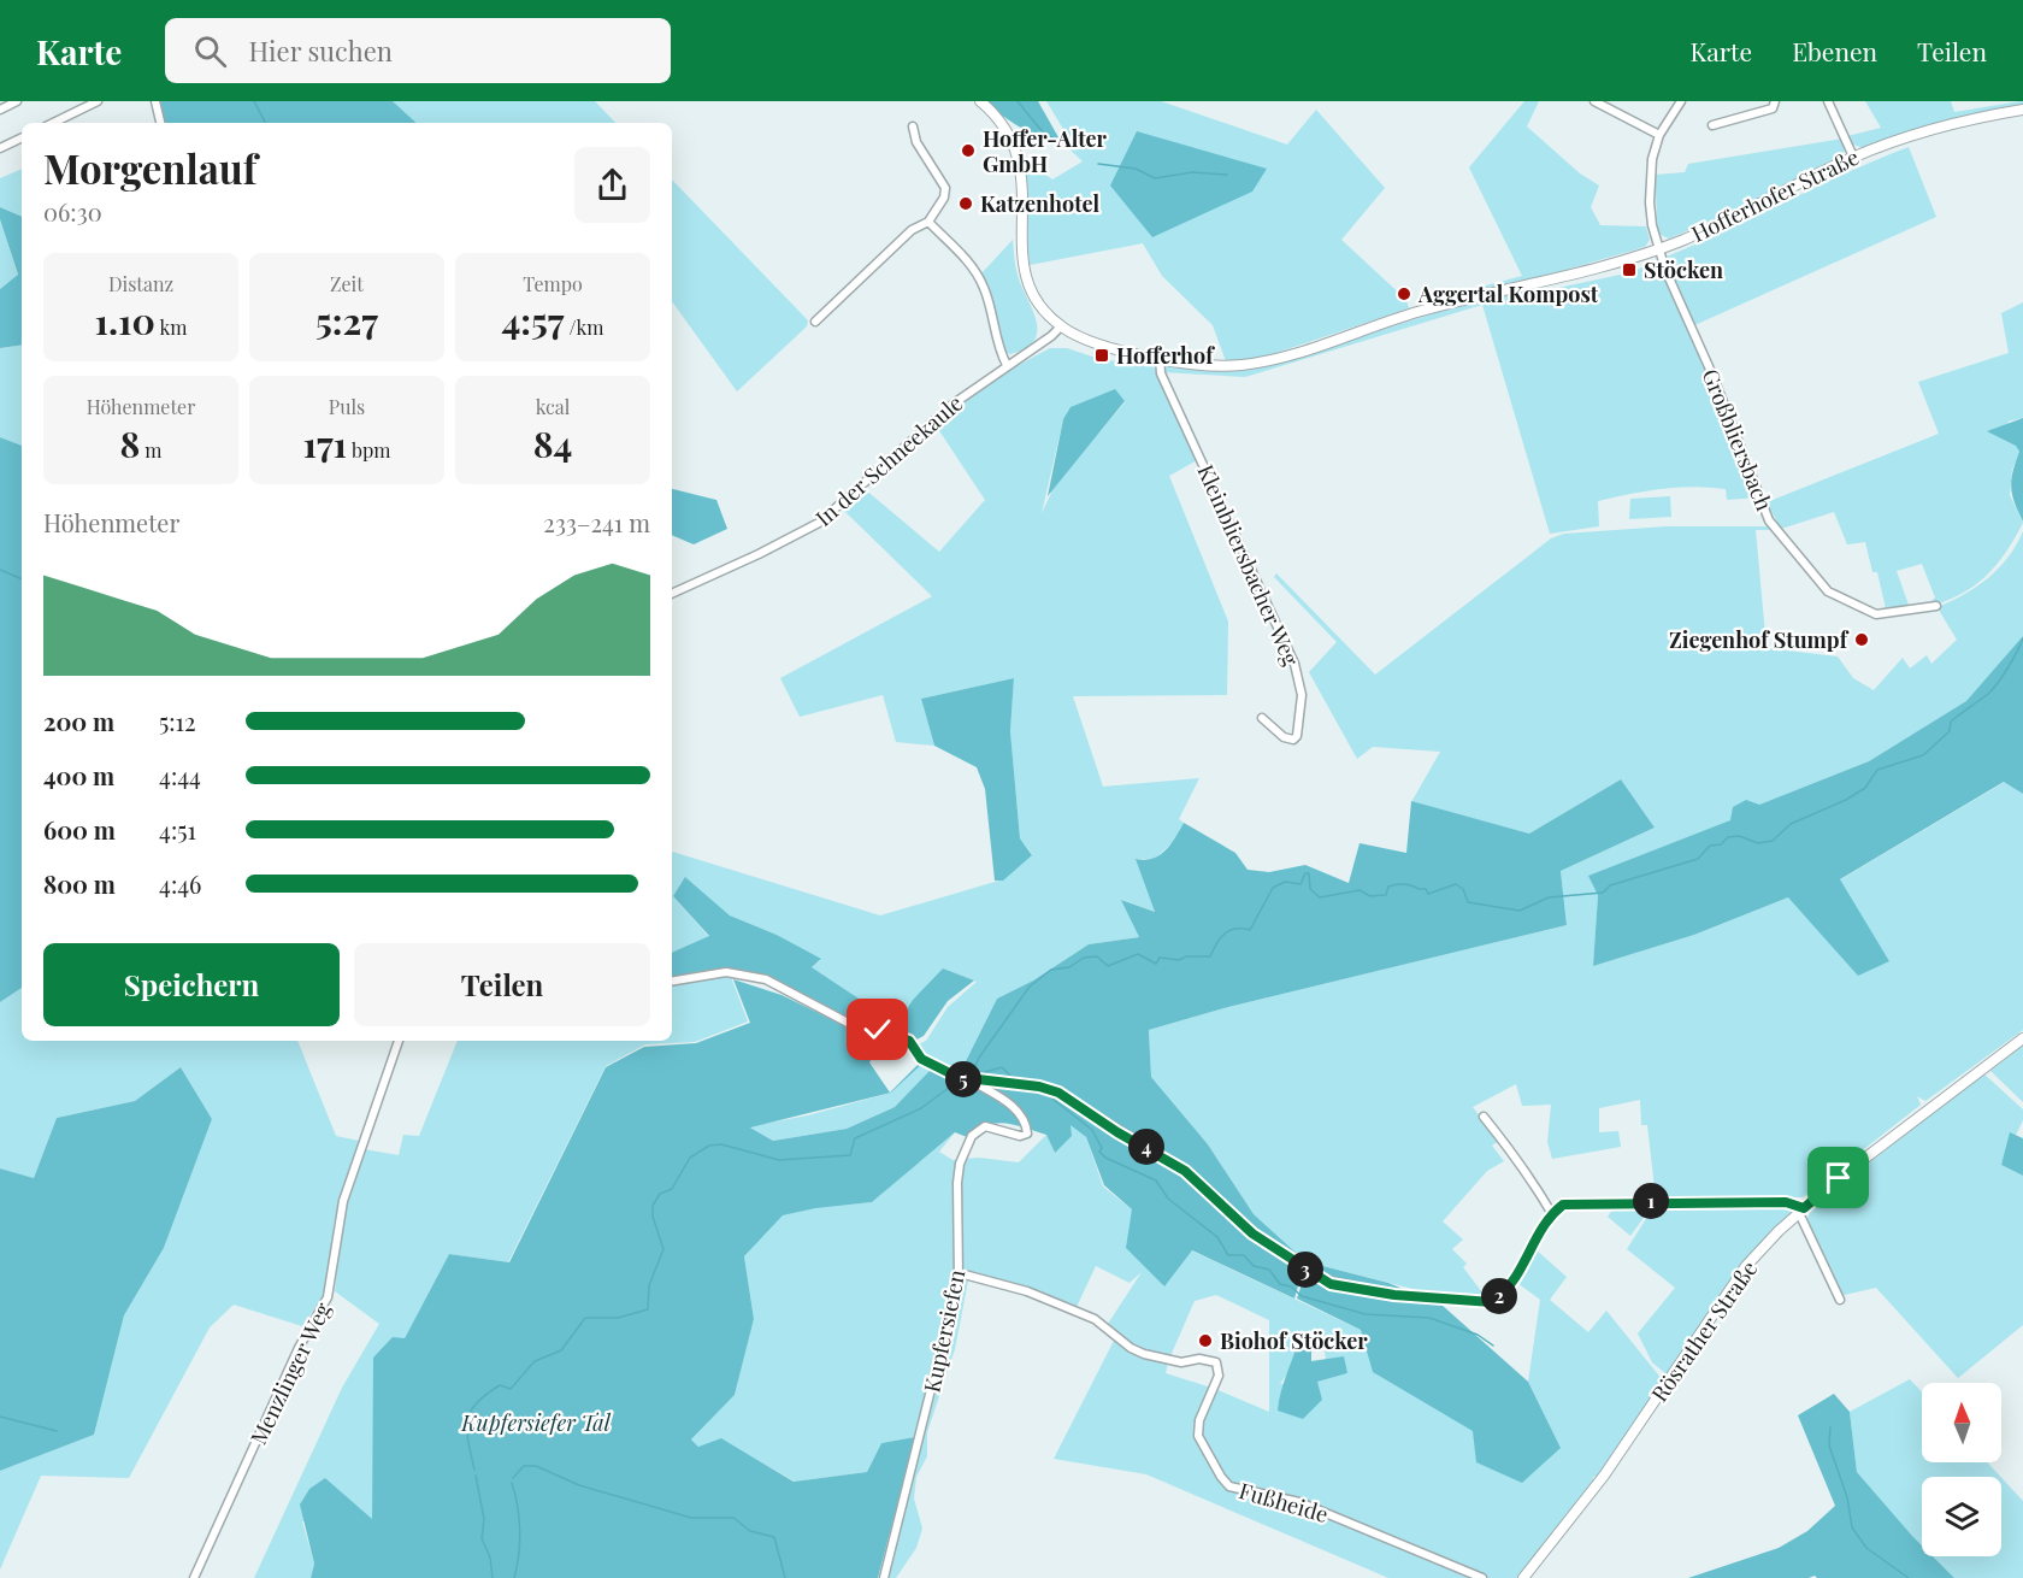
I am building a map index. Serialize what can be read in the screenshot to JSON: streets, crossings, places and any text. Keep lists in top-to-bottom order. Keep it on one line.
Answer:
{"streets":{"street":["Hofferhofer Straße","Großbliersbach","In der Schneekaule","Kleinbliersbacher Weg","Kupfersiefen","Rösrather Straße","Menzlinger Weg","Fußheide"]},"crossings":[["Hofferhofer Straße","Großbliersbach"],["Hofferhofer Straße","In der Schneekaule"],["Hofferhofer Straße","Kleinbliersbacher Weg"],["Kupfersiefen","Fußheide"]],"parks":["Kupfersiefer Tal"],"places":{"other":["Hoffer-Alter GmbH","Katzenhotel","Aggertal Kompost","Ziegenhof Stumpf","Biohof Stöcker"],"transit":["Stöcken","Hofferhof"]},"north":"top","page":{"header":"Karte","search":"Hier suchen","nav":["Karte","Ebenen","Teilen"],"heading":["Morgenlauf","06:30"],"stats":[["Distanz","1.10 km"],["Zeit","5:27"],["Tempo","4:57 /km"],["Höhenmeter","8 m"],["Puls","171 bpm"],["kcal","84"]],"chart":["Höhenmeter","233–241 m"],"list":[{"name":"200 m","note":"5:12"},{"name":"400 m","note":"4:44"},{"name":"600 m","note":"4:51"},{"name":"800 m","note":"4:46"}],"buttons":["Speichern","Teilen"],"pins":["5","4","1","3","2"]}}
